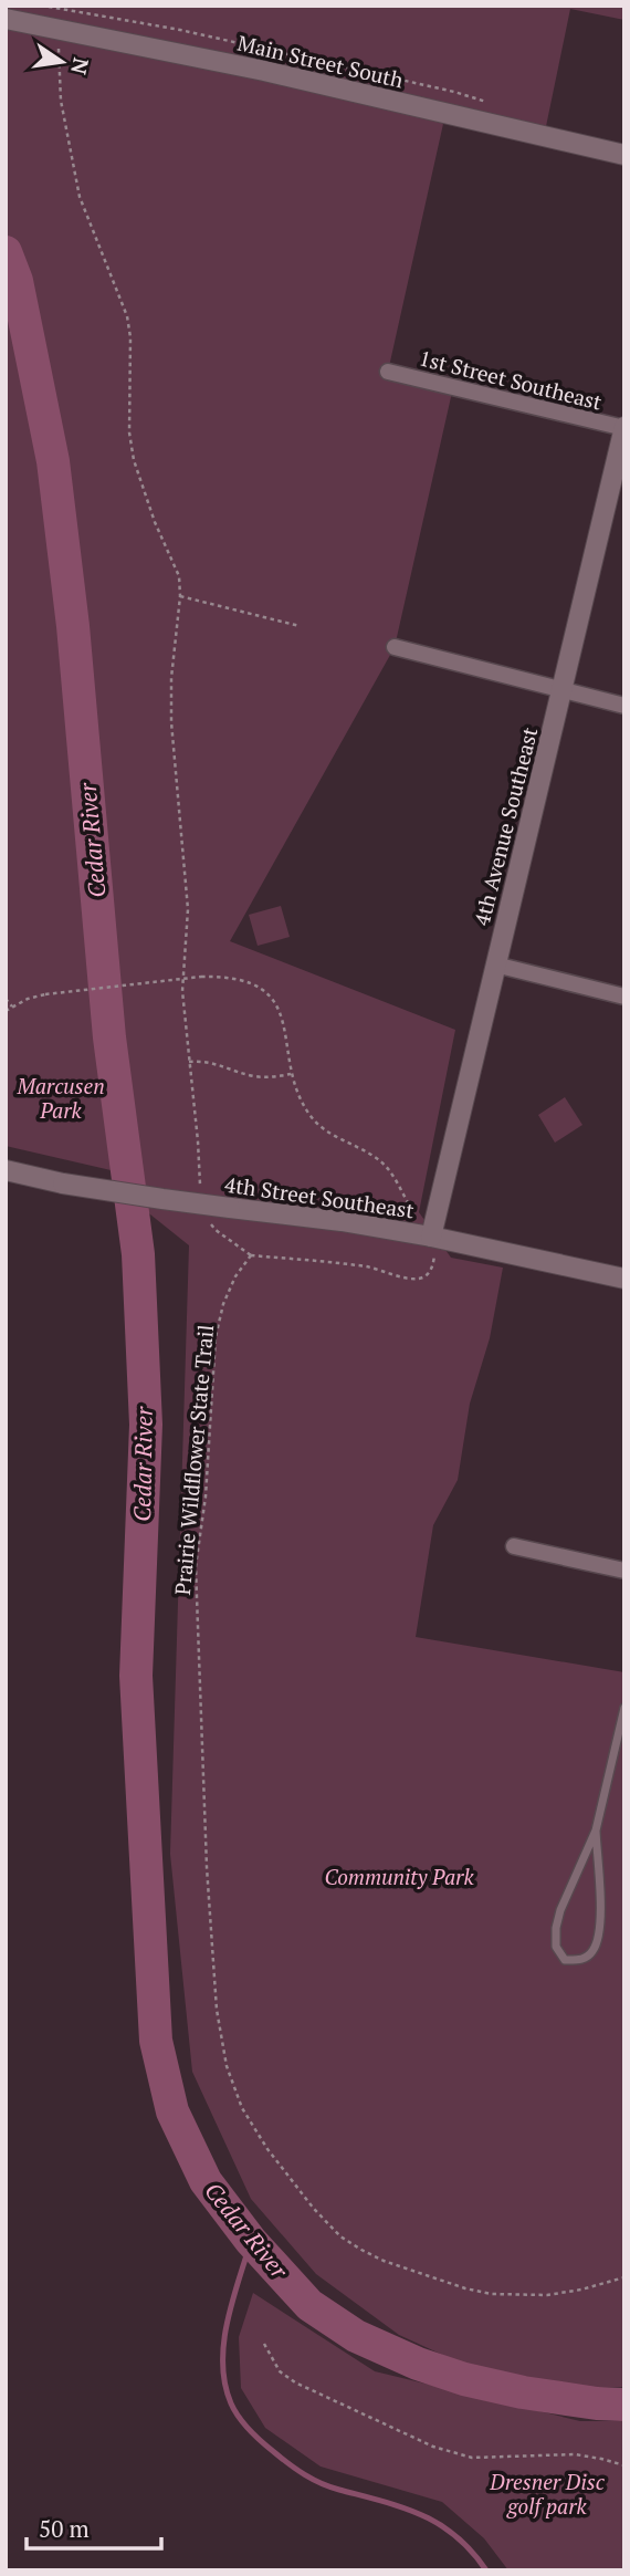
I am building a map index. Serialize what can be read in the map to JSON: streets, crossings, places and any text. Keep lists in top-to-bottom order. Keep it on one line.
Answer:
{"streets":{"street":["Main Street South","1st Street Southeast","4th Avenue Southeast","4th Street Southeast"],"path":["Prairie Wildflower State Trail"]},"crossings":[["1st Street Southeast","4th Avenue Southeast"],["4th Avenue Southeast","4th Street Southeast"]],"water":["Cedar River"],"parks":["Marcusen Park","Community Park","Dresner Disc golf park"],"scale_bar":"50 m","north":"right"}
